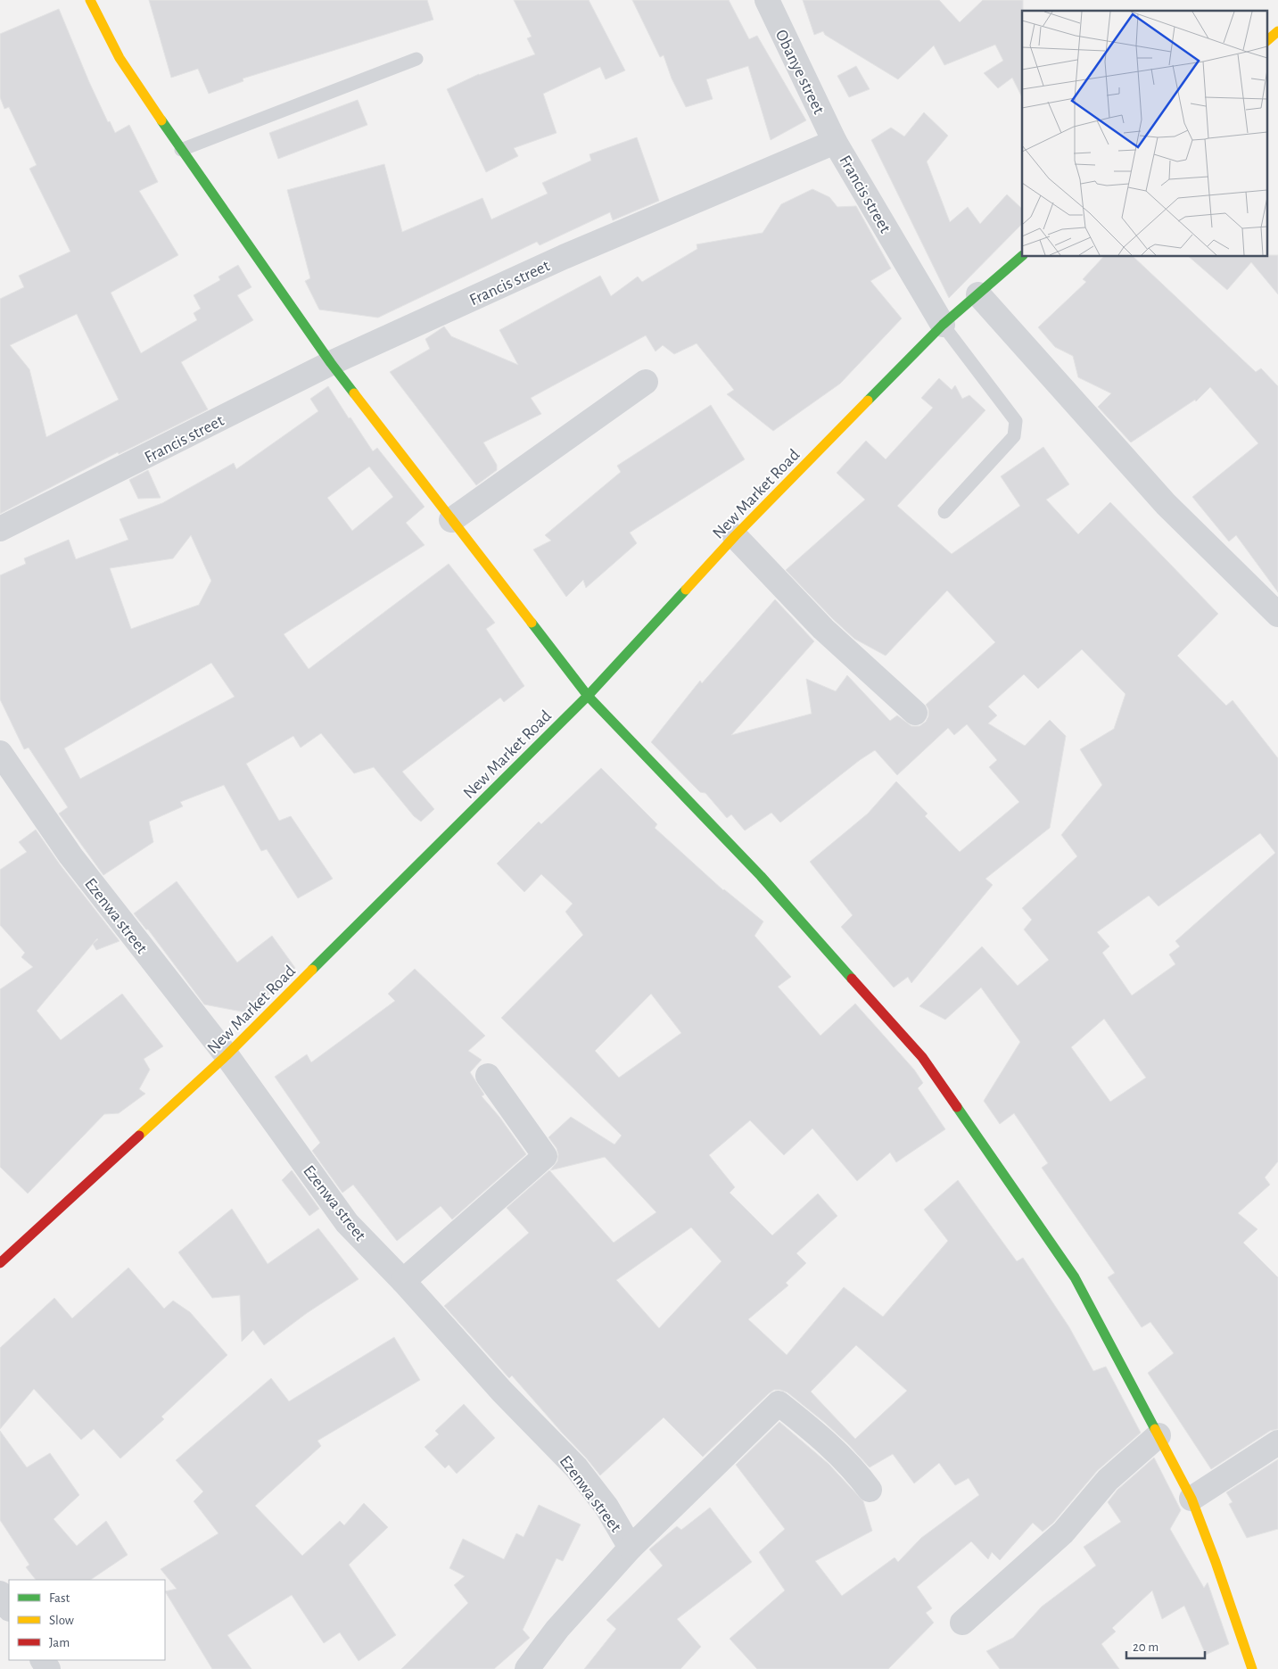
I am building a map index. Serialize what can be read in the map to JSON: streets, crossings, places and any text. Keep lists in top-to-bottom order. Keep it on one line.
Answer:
{"streets":{"street":["Obanye street","Francis street","New Market Road","Ezenwa street"]},"crossings":[["Obanye street","Francis street"],["Francis street","New Market Road"],["New Market Road","Ezenwa street"]],"legend":["Fast","Slow","Jam"],"scale_bar":"20 m"}
